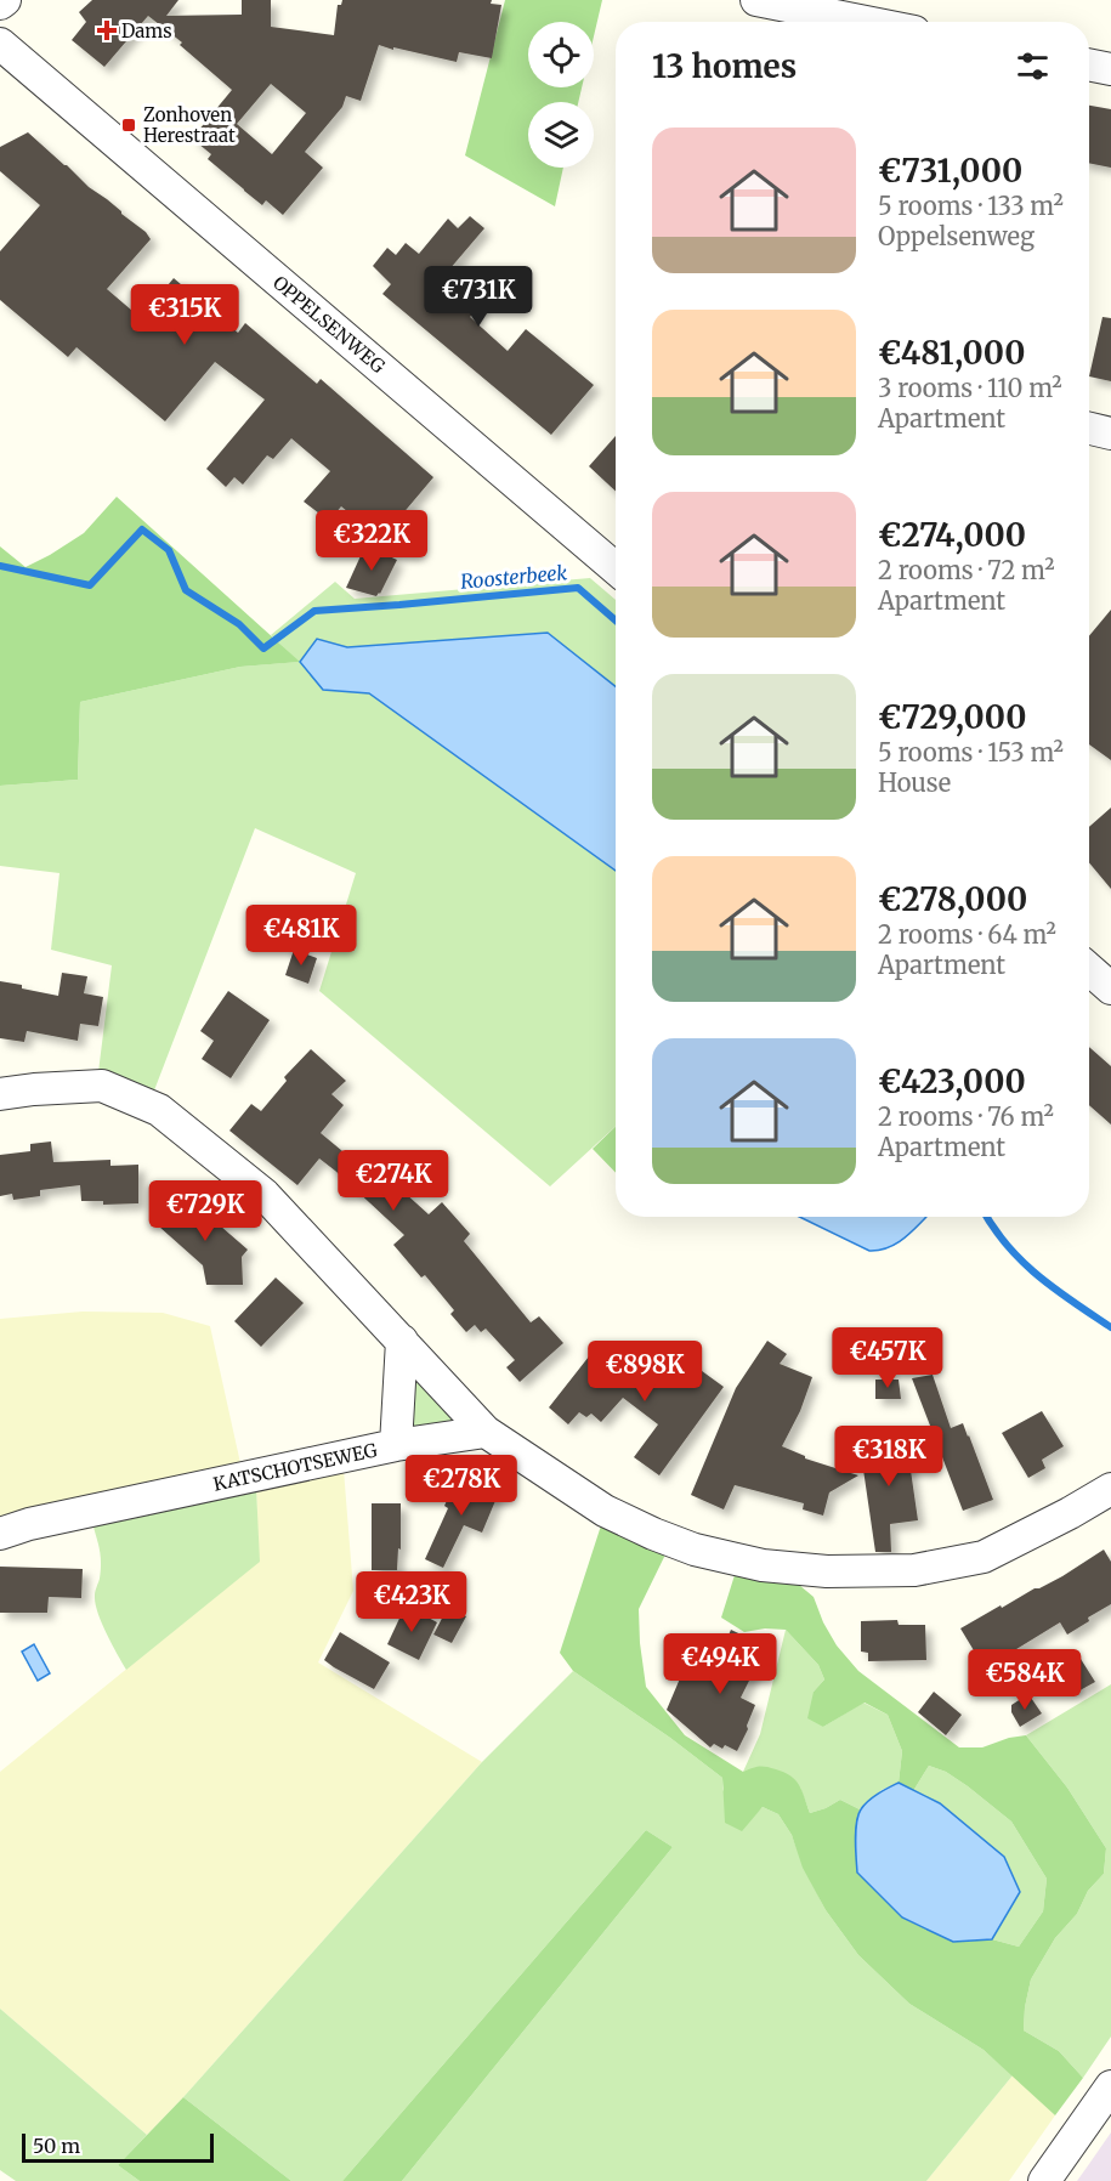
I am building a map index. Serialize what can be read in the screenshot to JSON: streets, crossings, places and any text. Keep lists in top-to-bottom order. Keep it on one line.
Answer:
{"streets":{"street":["OPPELSENWEG","KATSCHOTSEWEG"]},"water":["Roosterbeek"],"places":{"health":["Dams"],"transit":["Zonhoven Herestraat"]},"scale_bar":"50 m","page":{"heading":"13 homes","list":[{"name":"€731,000","note":"5 rooms · 133 m² · Oppelsenweg"},{"name":"€481,000","note":"3 rooms · 110 m² · Apartment"},{"name":"€274,000","note":"2 rooms · 72 m² · Apartment"},{"name":"€729,000","note":"5 rooms · 153 m² · House"},{"name":"€278,000","note":"2 rooms · 64 m² · Apartment"},{"name":"€423,000","note":"2 rooms · 76 m² · Apartment"}],"price":["€731K","€315K","€322K","€481K","€274K","€729K","€457K","€898K","€318K","€278K","€423K","€494K","€584K"],"scale":"50 m"}}
